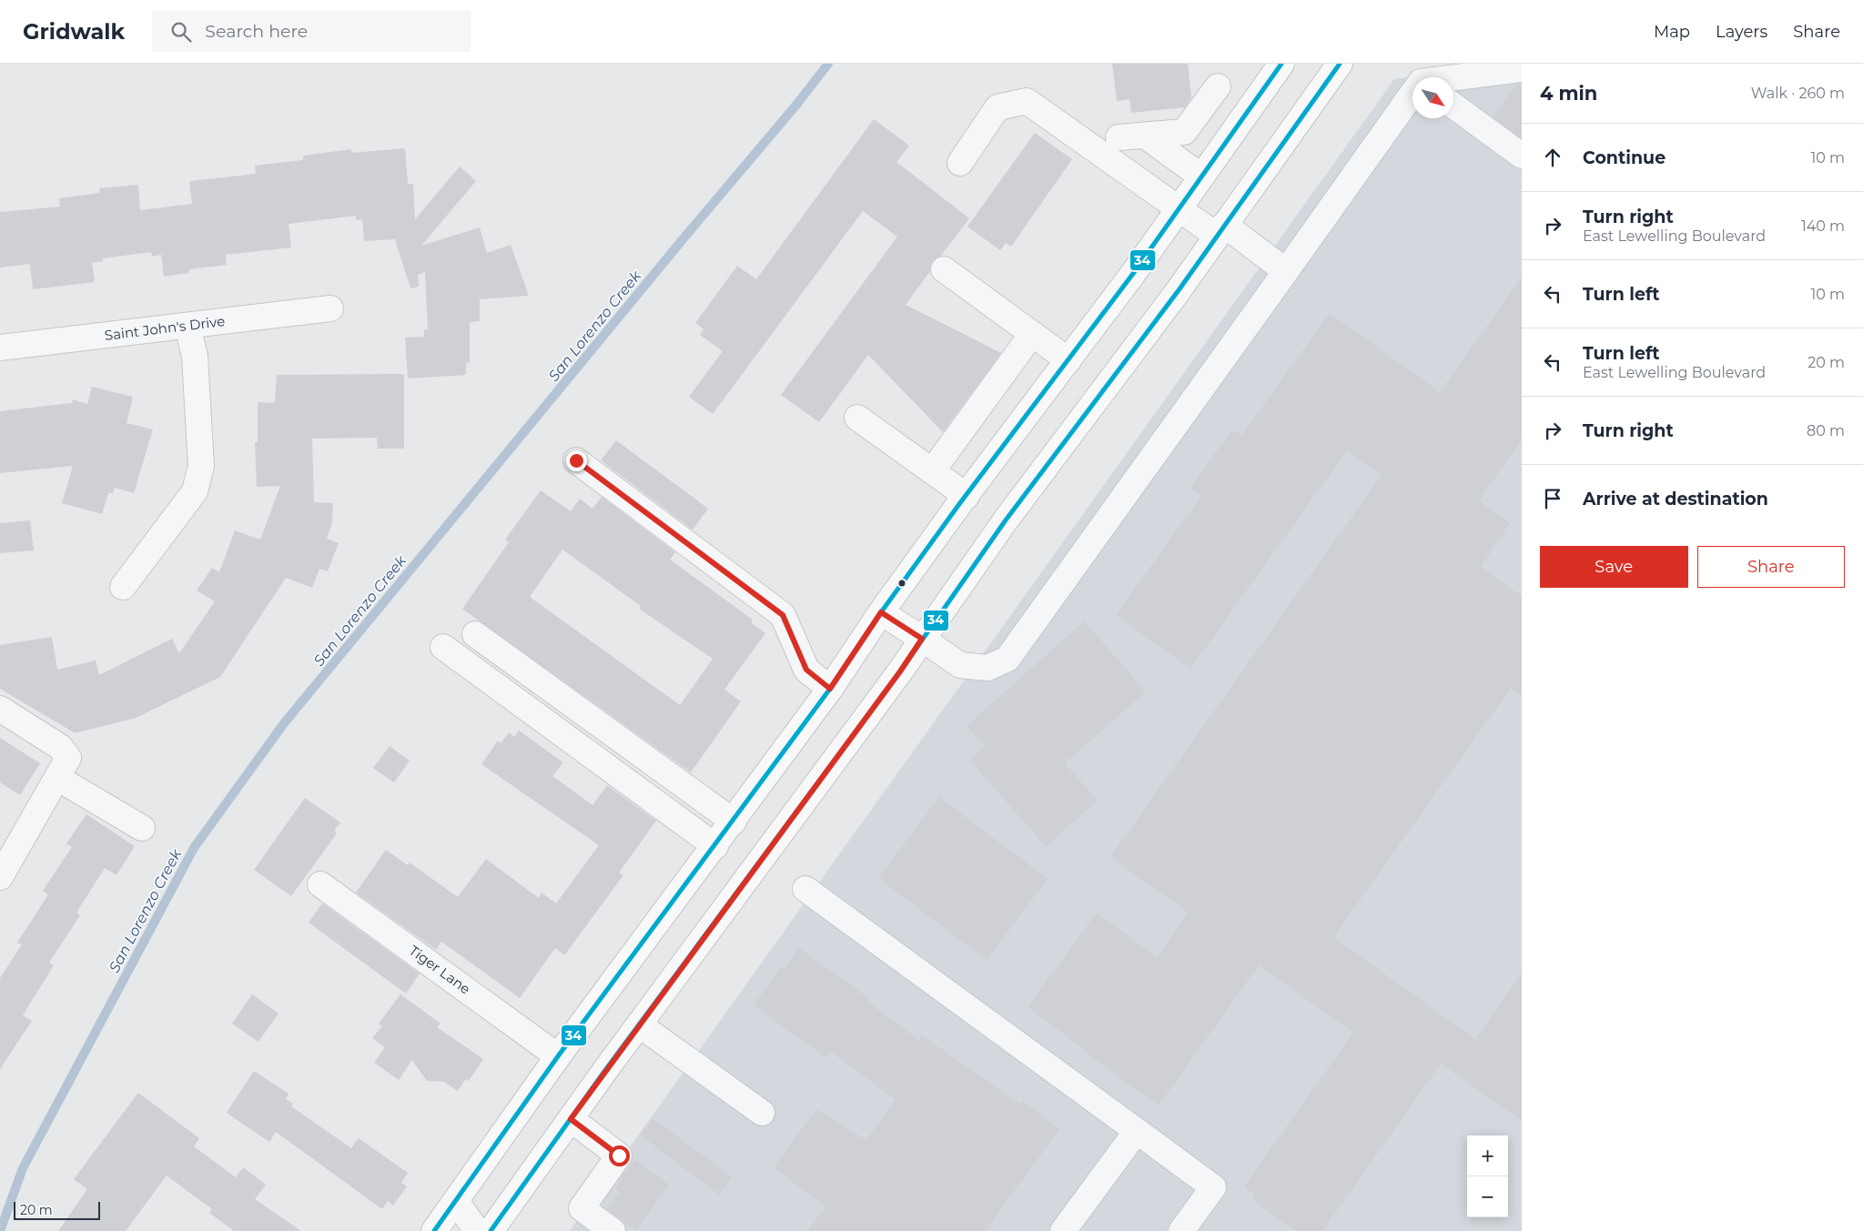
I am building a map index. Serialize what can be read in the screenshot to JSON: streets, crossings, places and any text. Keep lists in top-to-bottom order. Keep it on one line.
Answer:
{"streets":{"street":["Saint John's Drive","Tiger Lane"]},"water":["San Lorenzo Creek"],"lines":["transit line 34"],"scale_bar":"20 m","north":"bottom right","page":{"header":"Gridwalk","search":"Search here","nav":["Map","Layers","Share"],"heading":["4 min","Walk · 260 m"],"list":[["Continue","10 m"],["Turn right","East Lewelling Boulevard","140 m"],["Turn left","10 m"],["Turn left","East Lewelling Boulevard","20 m"],["Turn right","80 m"],"Arrive at destination"],"buttons":["Save","Share"],"map_buttons":["+","−"],"scale":"20 m"}}
